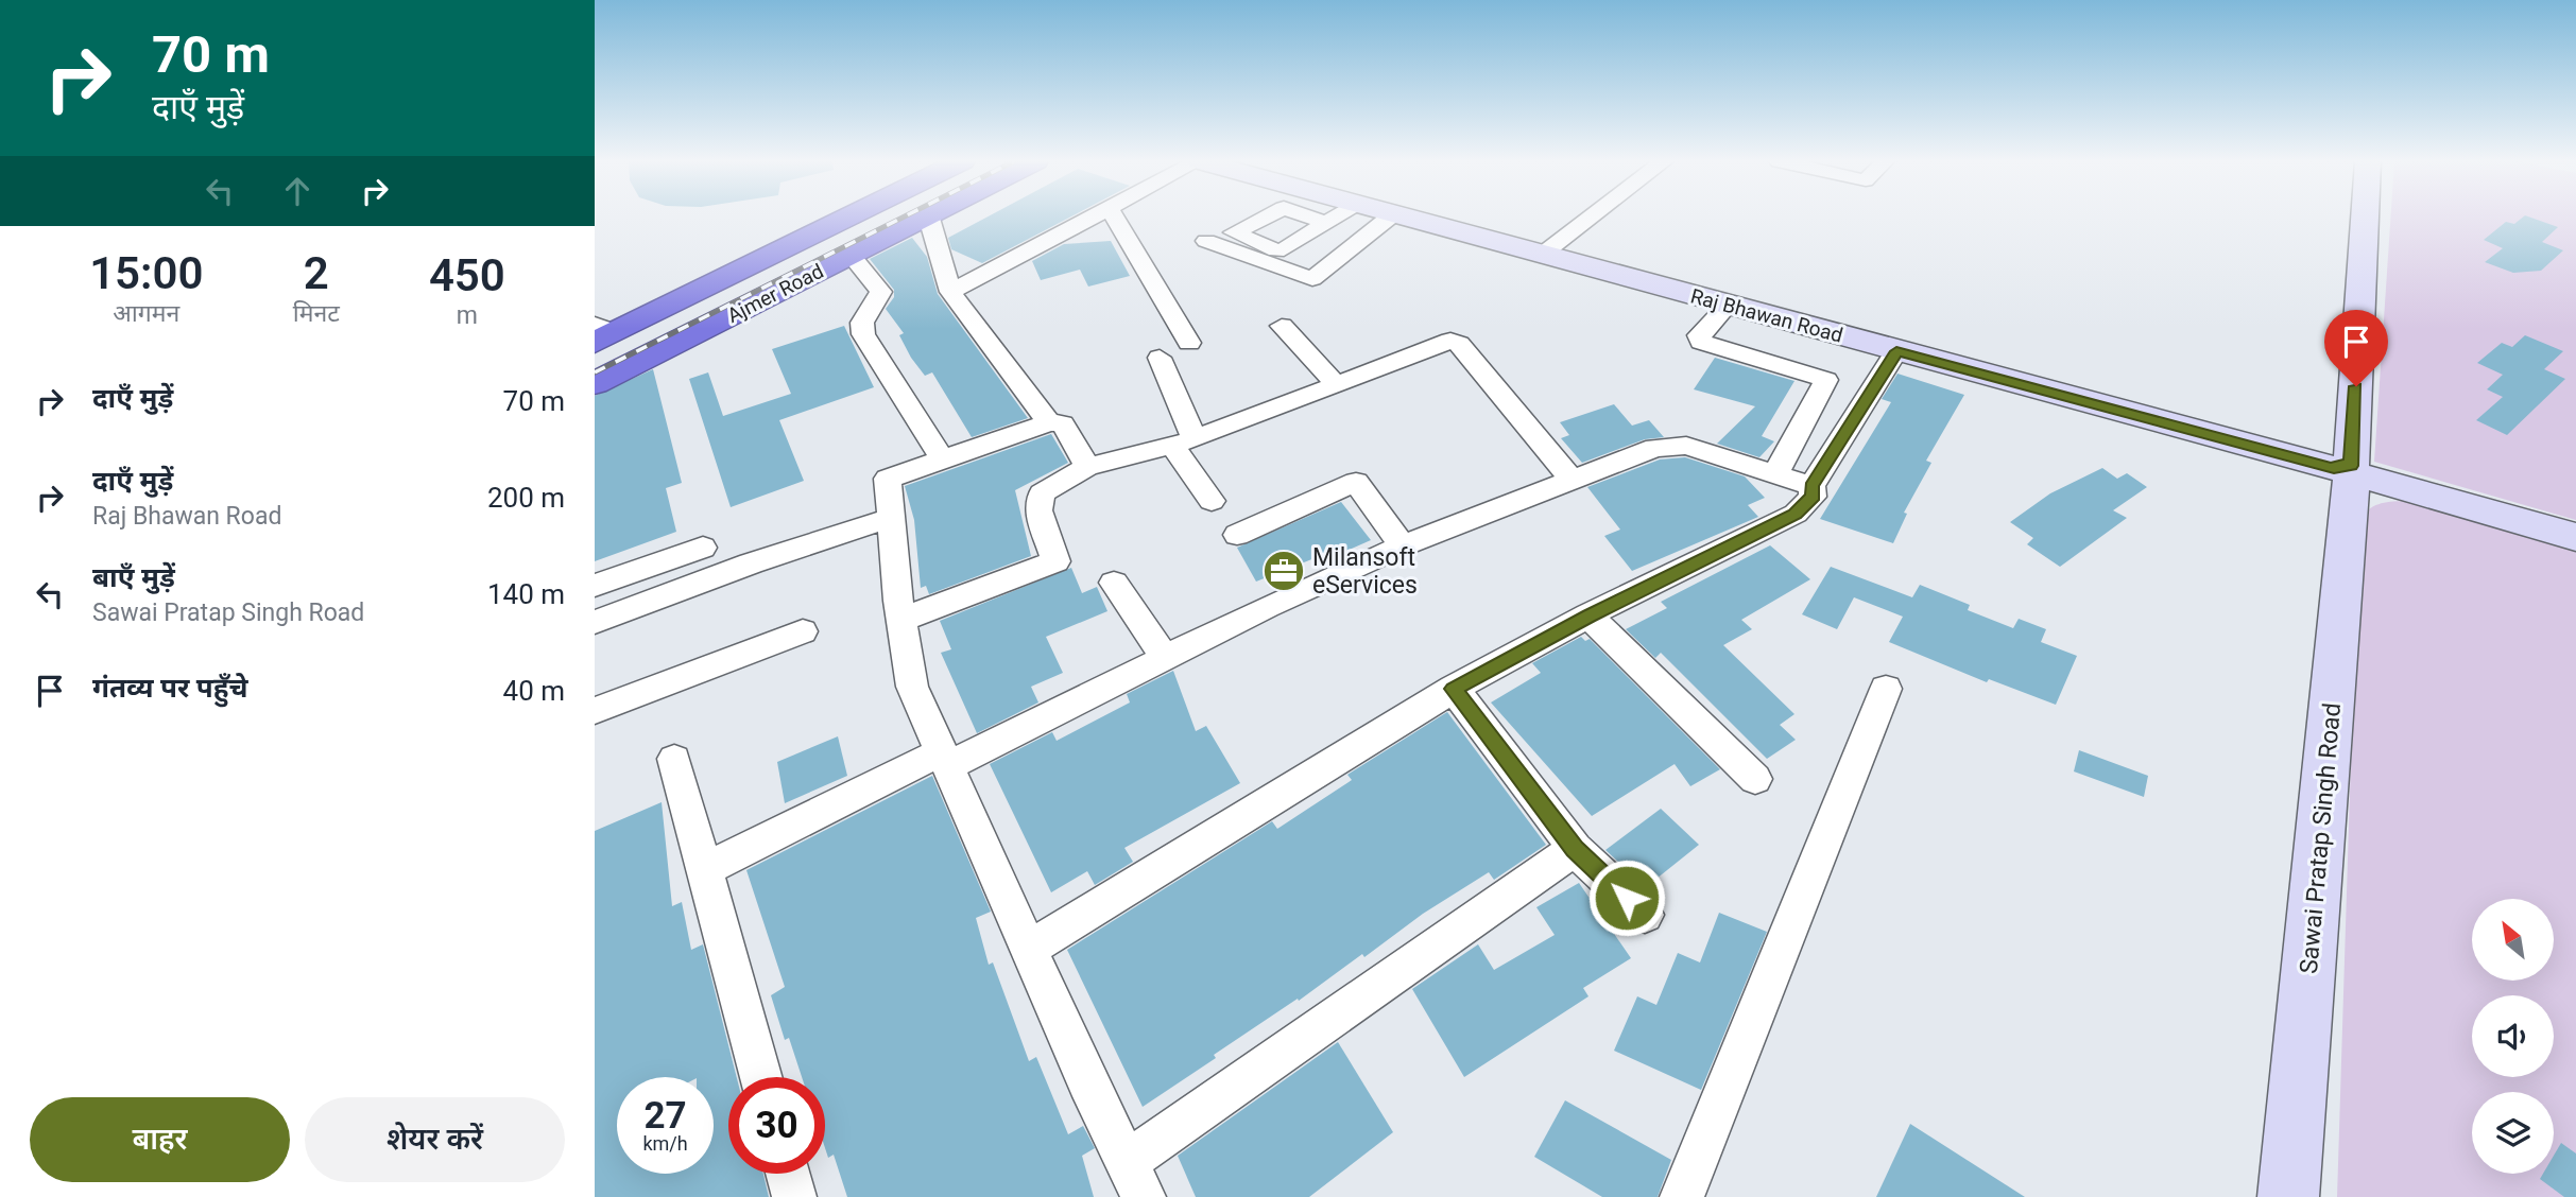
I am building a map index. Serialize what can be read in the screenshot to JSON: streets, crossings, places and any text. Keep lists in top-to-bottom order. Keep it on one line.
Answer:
{"streets":{"highway":["Ajmer Road"],"street":["Raj Bhawan Road","Sawai Pratap Singh Road"]},"crossings":[["Raj Bhawan Road","Sawai Pratap Singh Road"]],"places":{"office":["Milansoft eServices"]},"north":"top left","page":{"turn":["70 m","दाएँ मुड़ें"],"eta":["15:00","आगमन","2","मिनट","450","m"],"list":[{"name":"दाएँ मुड़ें","value":"70 m"},{"name":"दाएँ मुड़ें","note":"Raj Bhawan Road","value":"200 m"},{"name":"बाएँ मुड़ें","note":"Sawai Pratap Singh Road","value":"140 m"},{"name":"गंतव्य पर पहुँचे","value":"40 m"}],"speed":"27 km/h","limit":"30","buttons":["बाहर","शेयर करें"]}}
